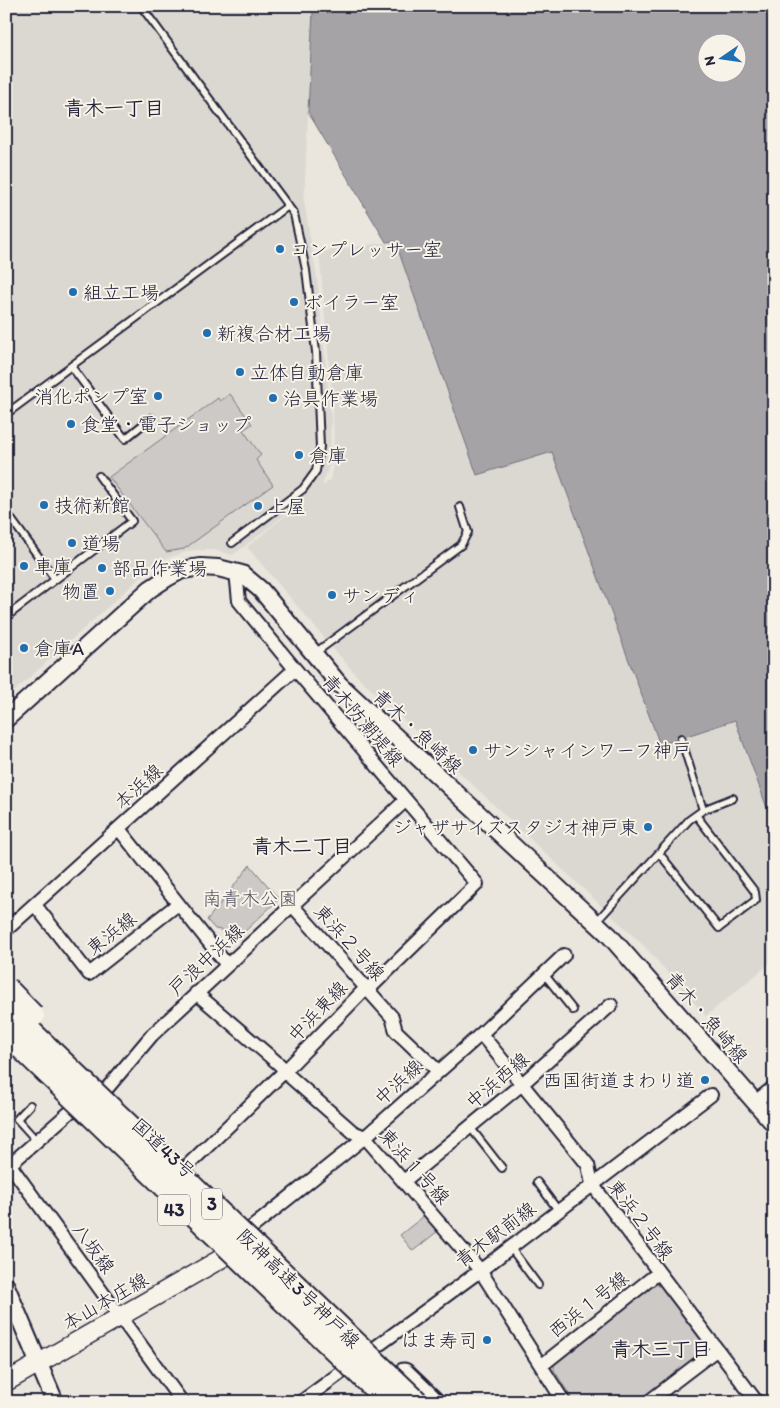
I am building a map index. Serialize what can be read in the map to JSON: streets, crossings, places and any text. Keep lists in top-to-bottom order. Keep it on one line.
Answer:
{"streets":{"highway":["国道43号","3","43","阪神高速3号神戸線"],"main road":["本山本庄線"],"street":["青木防潮堤線","青木・魚崎線","本浜線","東浜線","東浜２号線","戸浪中浜線","中浜東線","中浜西線","中浜線","東浜１号線","青木駅前線","八坂線","西浜１号線"]},"crossings":[["青木防潮堤線","青木・魚崎線"],["青木防潮堤線","本浜線"],["青木防潮堤線","戸浪中浜線"],["青木防潮堤線","中浜東線"],["本浜線","東浜線"],["東浜２号線","戸浪中浜線"],["東浜２号線","中浜東線"],["東浜２号線","中浜西線"],["東浜２号線","中浜線"],["東浜２号線","青木駅前線"],["東浜２号線","西浜１号線"],["戸浪中浜線","国道43号"],["戸浪中浜線","東浜１号線"],["戸浪中浜線","阪神高速3号神戸線"],["中浜東線","国道43号"],["中浜東線","東浜１号線"],["中浜西線","東浜１号線"],["中浜線","国道43号"],["中浜線","東浜１号線"],["国道43号","青木駅前線"],["国道43号","阪神高速3号神戸線"],["国道43号","本山本庄線"],["東浜１号線","青木駅前線"],["東浜１号線","西浜１号線"],["八坂線","本山本庄線"]],"districts":["青木一丁目","青木二丁目","青木三丁目"],"parks":["南青木公園"],"places":["コンプレッサー室","組立工場","ボイラー室","新複合材工場","立体自動倉庫","消化ポンプ室","治具作業場","食堂・電子ショップ","倉庫","技術新館","上屋","道場","車庫","部品作業場","物置","サンディ","倉庫A","サンシャインワーフ神戸","ジャザサイズスタジオ神戸東","西国街道まわり道","はま寿司"],"north":"left"}
